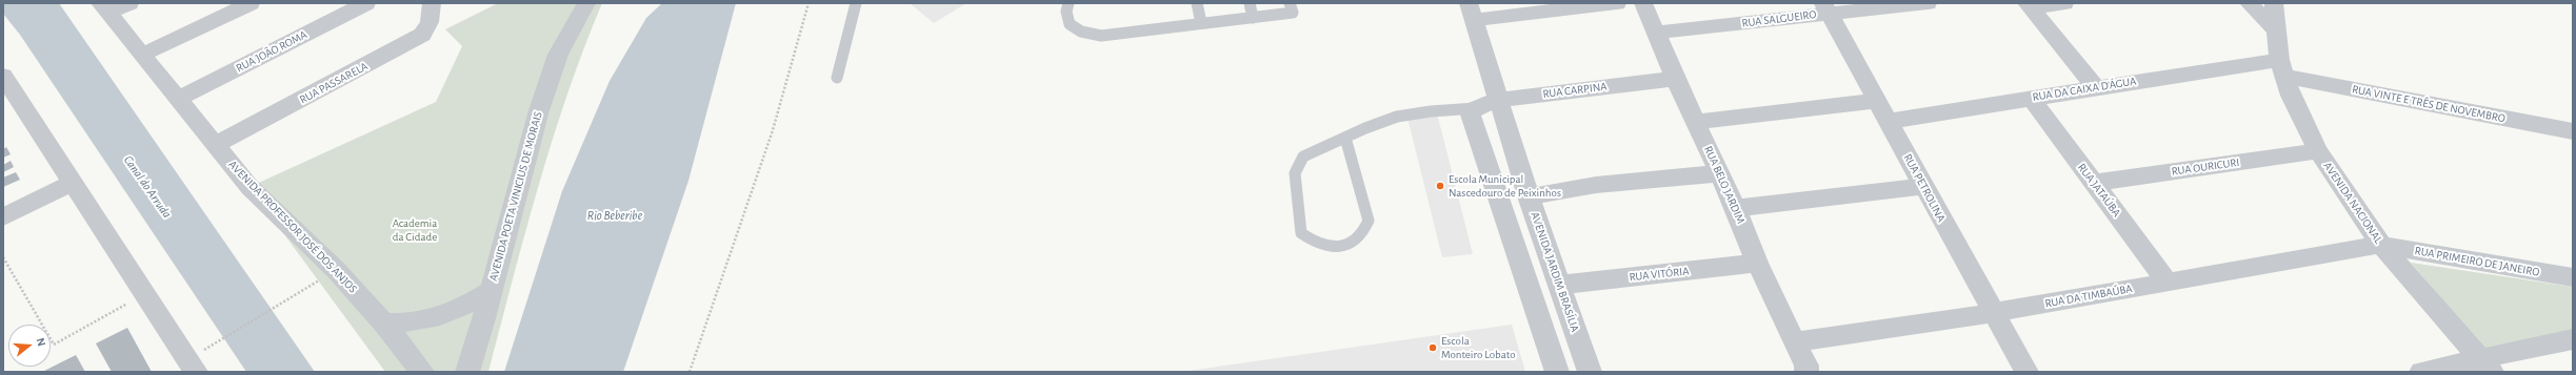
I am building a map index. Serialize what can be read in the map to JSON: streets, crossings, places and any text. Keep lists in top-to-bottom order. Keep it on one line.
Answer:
{"streets":{"street":["RUA SALGUEIRO","RUA JOÃO ROMA","RUA PASSARELA","RUA DA CAIXA D'ÁGUA","RUA CARPINA","RUA VINTE E TRÊS DE NOVEMBRO","RUA OURICURI","RUA BELO JARDIM","RUA PETROLINA","RUA JATAÚBA","AVENIDA POETA VINICIUS DE MORAIS","AVENIDA NACIONAL","AVENIDA PROFESSOR JOSÉ DOS ANJOS","RUA PRIMEIRO DE JANEIRO","AVENIDA JARDIM BRASÍLIA","RUA VITÓRIA","RUA DA TIMBAÚBA"]},"crossings":[["RUA SALGUEIRO","RUA BELO JARDIM"],["RUA SALGUEIRO","RUA PETROLINA"],["RUA JOÃO ROMA","AVENIDA PROFESSOR JOSÉ DOS ANJOS"],["RUA PASSARELA","AVENIDA PROFESSOR JOSÉ DOS ANJOS"],["RUA DA CAIXA D'ÁGUA","RUA VINTE E TRÊS DE NOVEMBRO"],["RUA DA CAIXA D'ÁGUA","RUA PETROLINA"],["RUA DA CAIXA D'ÁGUA","RUA JATAÚBA"],["RUA DA CAIXA D'ÁGUA","AVENIDA NACIONAL"],["RUA CARPINA","RUA BELO JARDIM"],["RUA CARPINA","AVENIDA JARDIM BRASÍLIA"],["RUA VINTE E TRÊS DE NOVEMBRO","AVENIDA NACIONAL"],["RUA OURICURI","RUA JATAÚBA"],["RUA OURICURI","AVENIDA NACIONAL"],["RUA BELO JARDIM","RUA VITÓRIA"],["RUA BELO JARDIM","RUA DA TIMBAÚBA"],["RUA PETROLINA","RUA DA TIMBAÚBA"],["RUA JATAÚBA","RUA DA TIMBAÚBA"],["AVENIDA NACIONAL","RUA PRIMEIRO DE JANEIRO"],["AVENIDA NACIONAL","RUA DA TIMBAÚBA"],["RUA PRIMEIRO DE JANEIRO","RUA DA TIMBAÚBA"],["AVENIDA JARDIM BRASÍLIA","RUA VITÓRIA"]],"water":["Canal do Arruda","Rio Beberibe"],"parks":["Academia da Cidade"],"places":["Escola Municipal Nascedouro de Peixinhos","Escola Monteiro Lobato"],"north":"right"}
